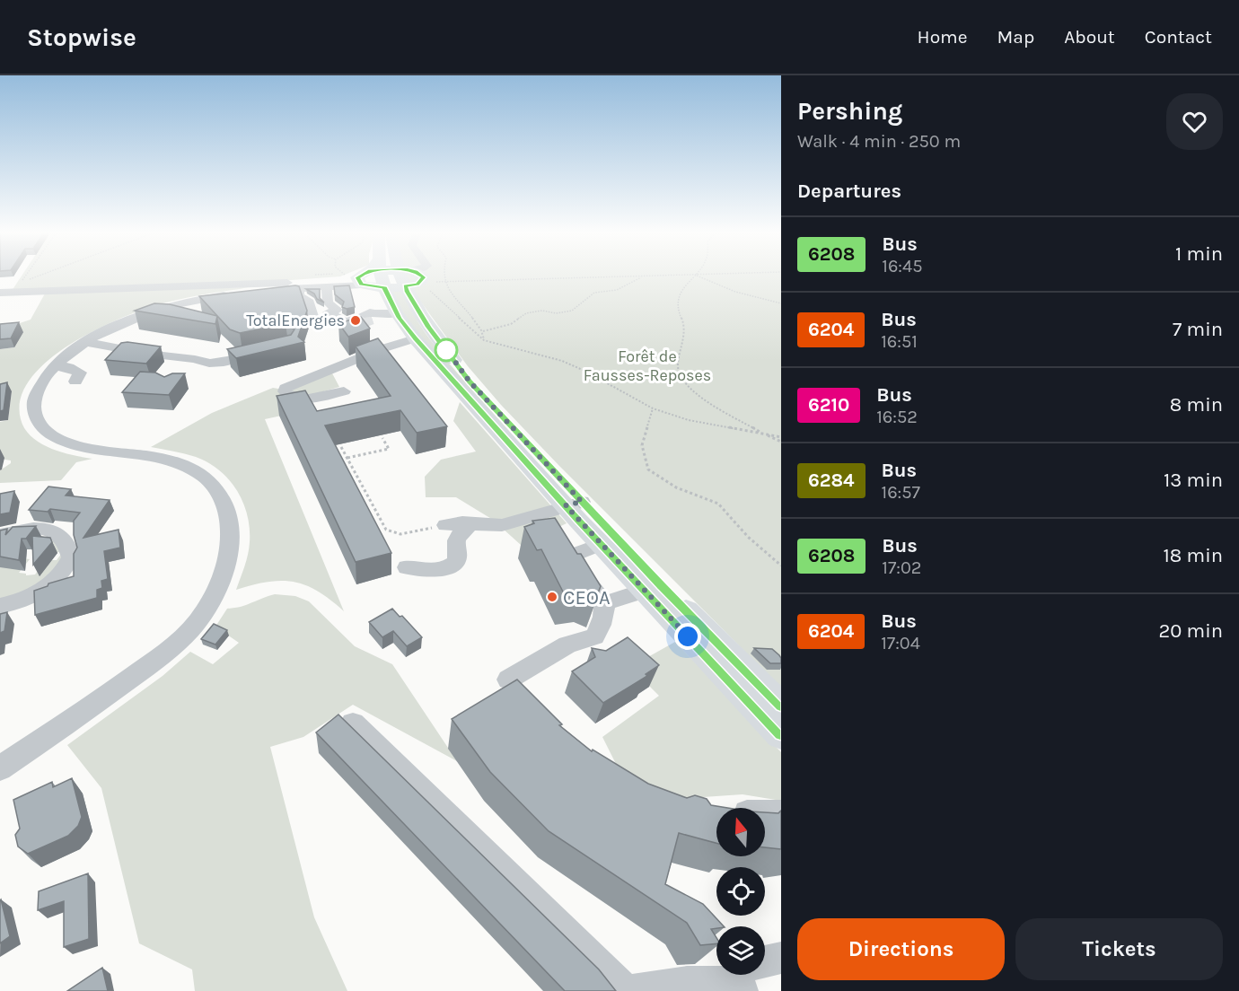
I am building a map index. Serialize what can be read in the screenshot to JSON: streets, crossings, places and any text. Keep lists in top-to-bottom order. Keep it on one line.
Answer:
{"parks":["Forêt de Fausses-Reposes"],"places":["TotalEnergies","CEOA"],"lines":["bus line 6208"],"north":"top","page":{"header":"Stopwise","nav":["Home","Map","About","Contact"],"heading":[["Pershing","Walk · 4 min · 250 m"],"Departures"],"list":[{"mark":"6208","name":"Bus","note":"16:45","value":"1 min"},{"mark":"6204","name":"Bus","note":"16:51","value":"7 min"},{"mark":"6210","name":"Bus","note":"16:52","value":"8 min"},{"mark":"6284","name":"Bus","note":"16:57","value":"13 min"},{"mark":"6208","name":"Bus","note":"17:02","value":"18 min"},{"mark":"6204","name":"Bus","note":"17:04","value":"20 min"}],"buttons":["Directions","Tickets"]}}
